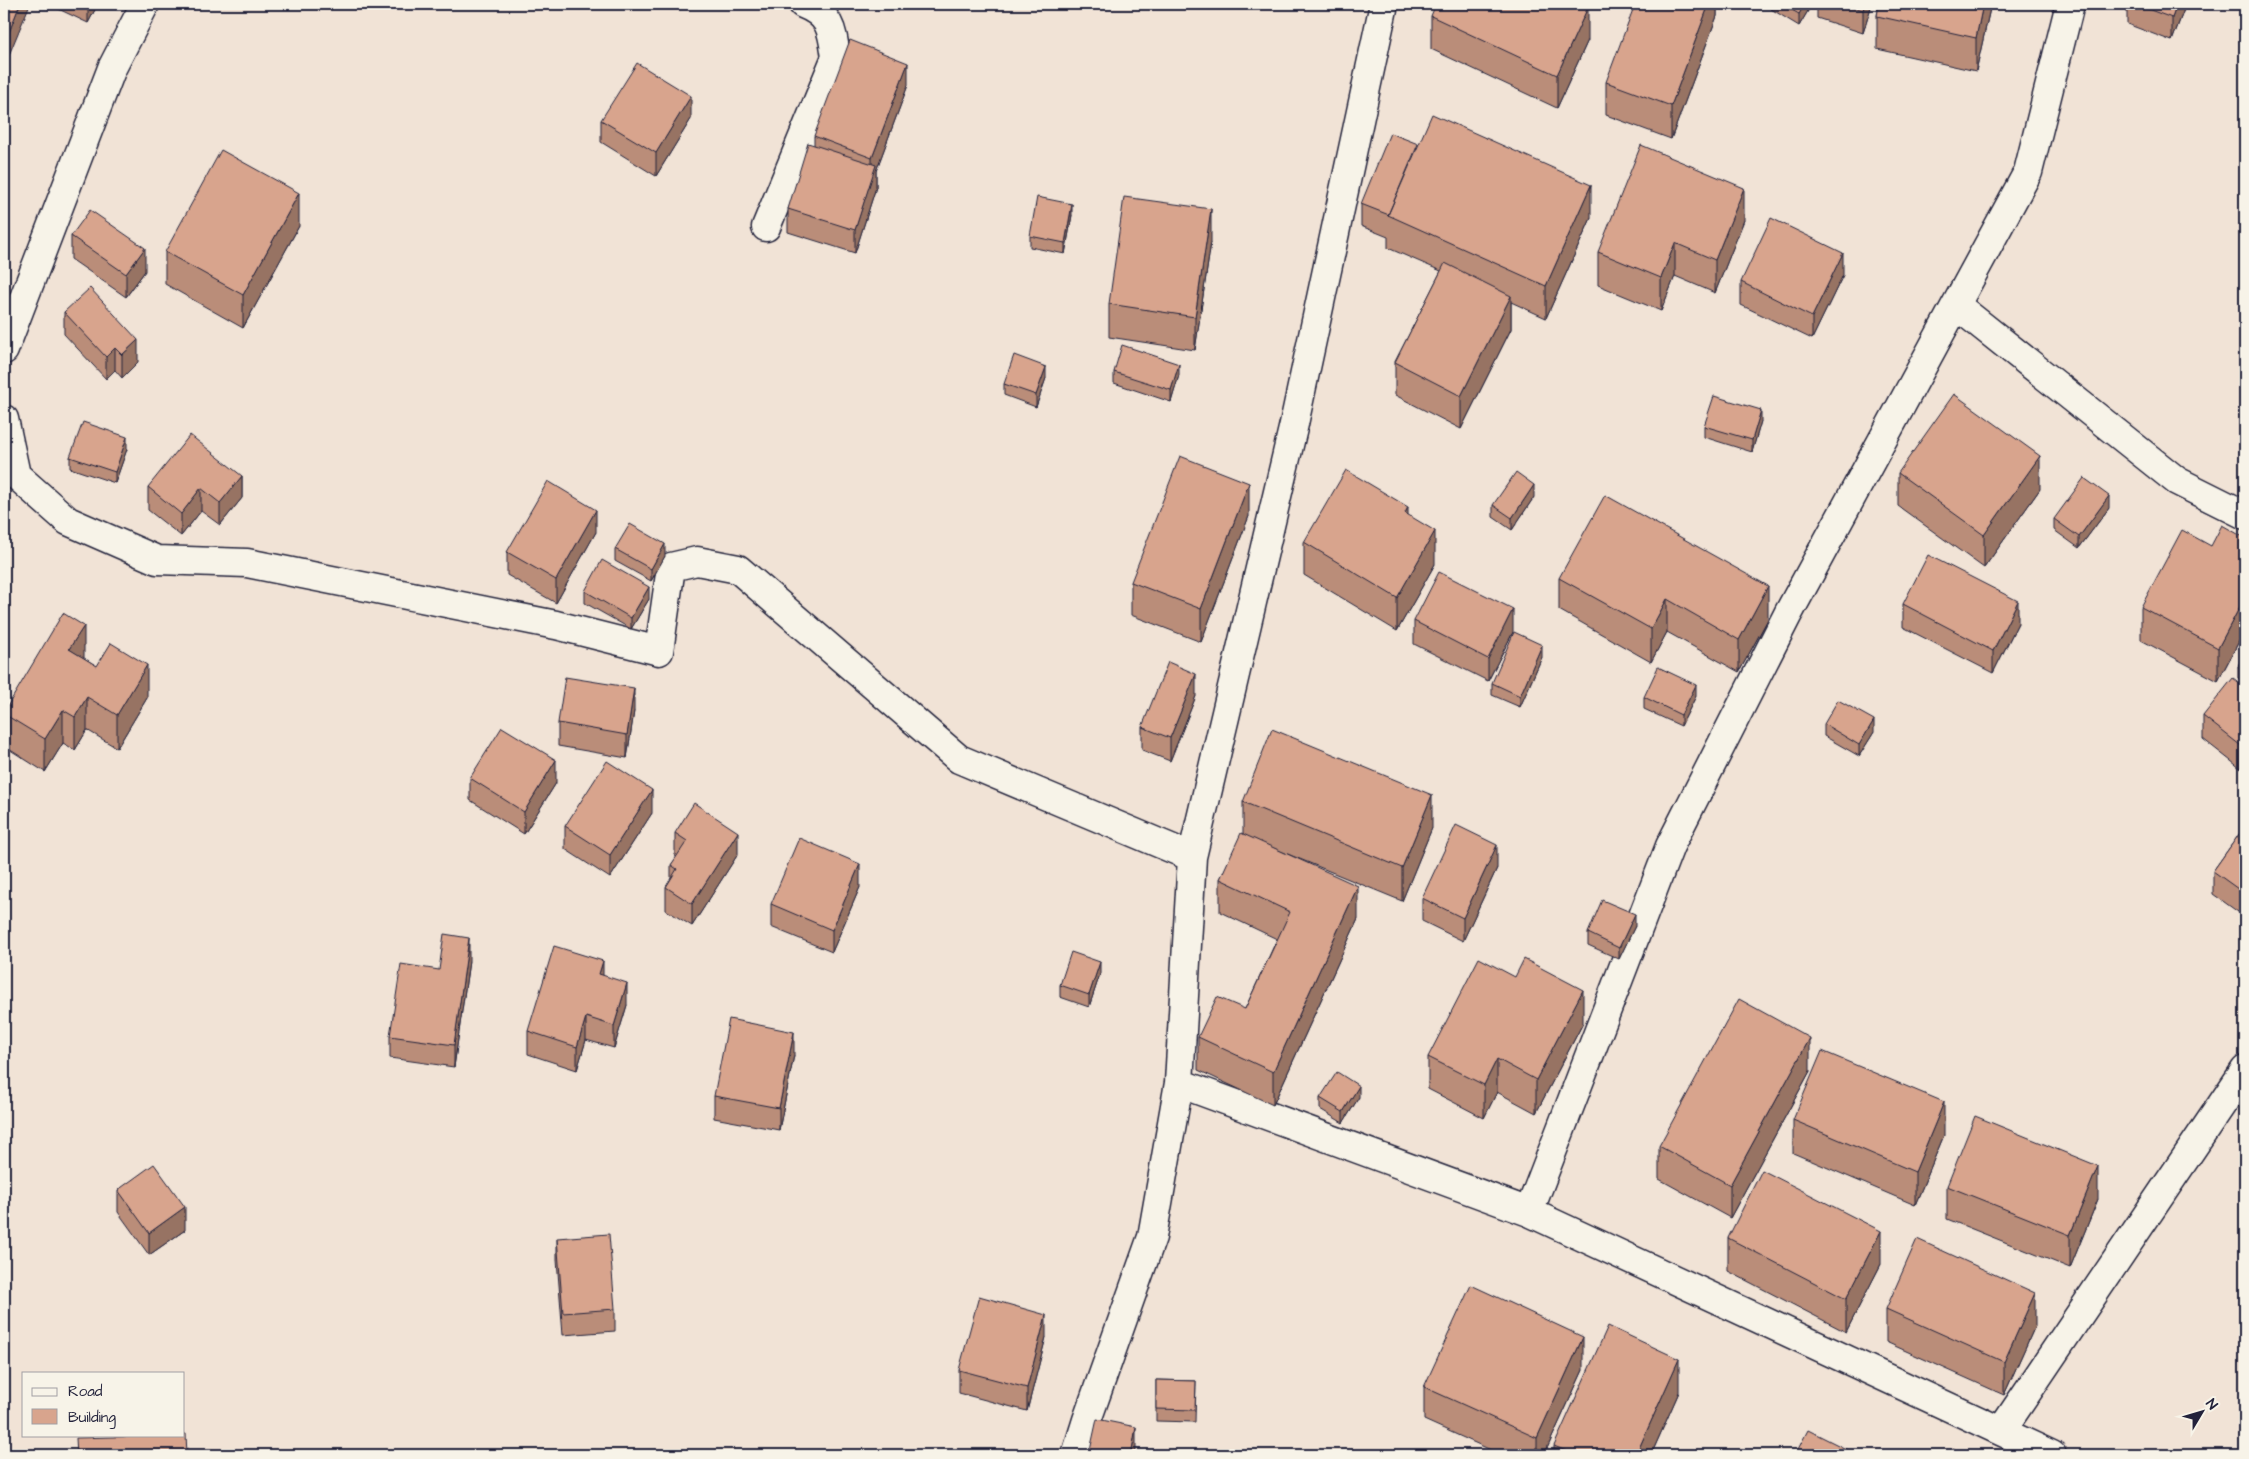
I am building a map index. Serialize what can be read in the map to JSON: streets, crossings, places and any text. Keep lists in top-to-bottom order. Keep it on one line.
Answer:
{"legend":["Road","Building"],"north":"top right"}
